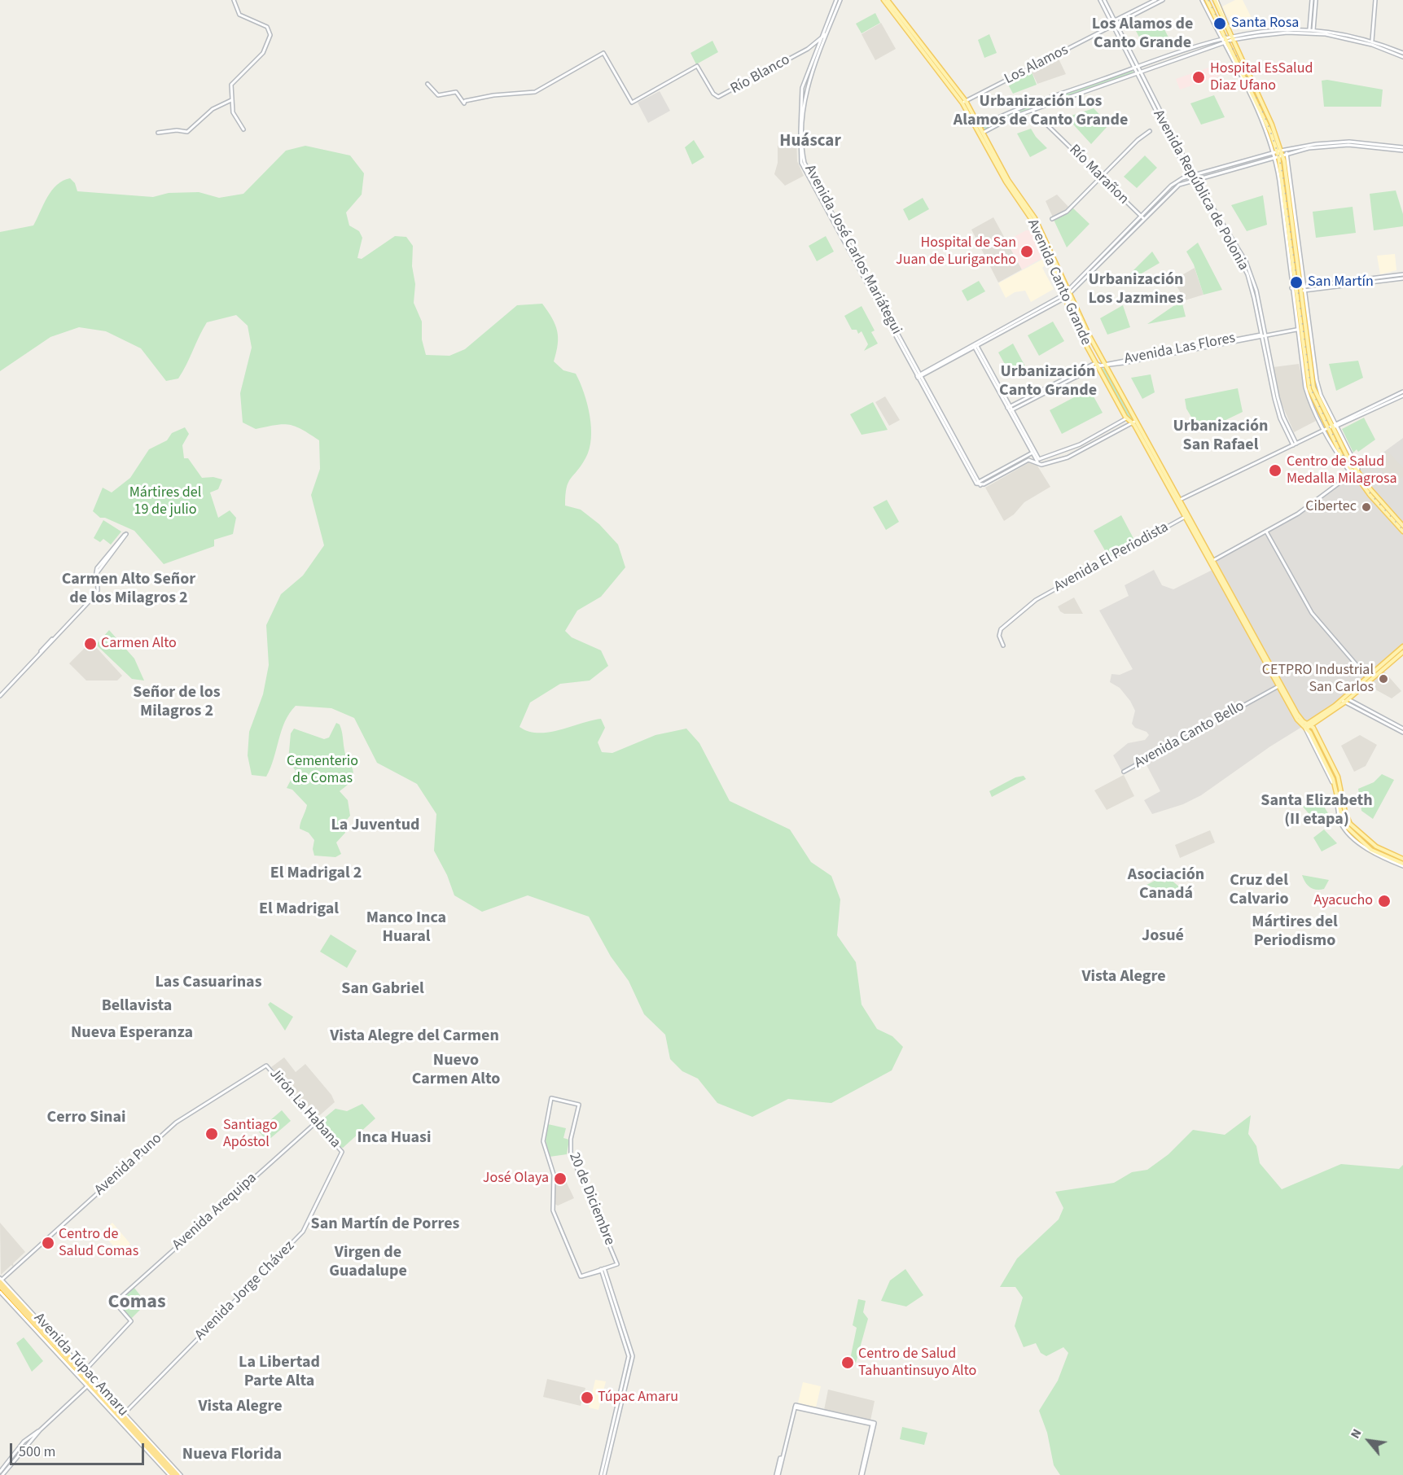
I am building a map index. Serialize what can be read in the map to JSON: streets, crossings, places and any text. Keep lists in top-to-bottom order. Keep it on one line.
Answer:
{"streets":{"highway":["Avenida Túpac Amaru"],"main road":["Avenida Canto Grande"],"street":["Los Alamos","Río Blanco","Río Marañon","Avenida República de Polonia","Avenida José Carlos Mariátegui","Avenida Las Flores","Avenida El Periodista","Avenida Canto Bello","Jirón La Habana","Avenida Puno","20 de Diciembre","Avenida Arequipa","Avenida Jorge Chávez"]},"crossings":[["Los Alamos","Avenida República de Polonia"],["Los Alamos","Avenida Canto Grande"],["Río Blanco","Avenida José Carlos Mariátegui"],["Avenida República de Polonia","Avenida Las Flores"],["Avenida Canto Grande","Avenida Las Flores"],["Avenida Canto Grande","Avenida El Periodista"],["Avenida Canto Grande","Avenida Canto Bello"],["Jirón La Habana","Avenida Puno"],["Jirón La Habana","Avenida Arequipa"],["Jirón La Habana","Avenida Jorge Chávez"],["Avenida Puno","Avenida Túpac Amaru"],["Avenida Arequipa","Avenida Túpac Amaru"],["Avenida Jorge Chávez","Avenida Túpac Amaru"]],"districts":["Los Alamos de Canto Grande","Urbanización Los Alamos de Canto Grande","Huáscar","Urbanización Los Jazmines","Urbanización Canto Grande","Urbanización San Rafael","Carmen Alto Señor de los Milagros 2","Señor de los Milagros 2","Santa Elizabeth (II etapa)","La Juventud","El Madrigal 2","Asociación Canadá","Cruz del Calvario","El Madrigal","Manco Inca Huaral","Mártires del Periodismo","Josué","Vista Alegre","Las Casuarinas","San Gabriel","Bellavista","Nueva Esperanza","Vista Alegre del Carmen","Nuevo Carmen Alto","Cerro Sinai","Inca Huasi","San Martín de Porres","Virgen de Guadalupe","Comas","La Libertad Parte Alta","Vista Alegre","Nueva Florida"],"parks":["Mártires del 19 de julio","Cementerio de Comas"],"places":["Santa Rosa","Hospital EsSalud Diaz Ufano","Hospital de San Juan de Lurigancho","San Martín","Centro de Salud Medalla Milagrosa","Cibertec","Carmen Alto","CETPRO Industrial San Carlos","Ayacucho","Santiago Apóstol","José Olaya","Centro de Salud Comas","Centro de Salud Tahuantinsuyo Alto","Túpac Amaru"],"scale_bar":"500 m","north":"top left"}
